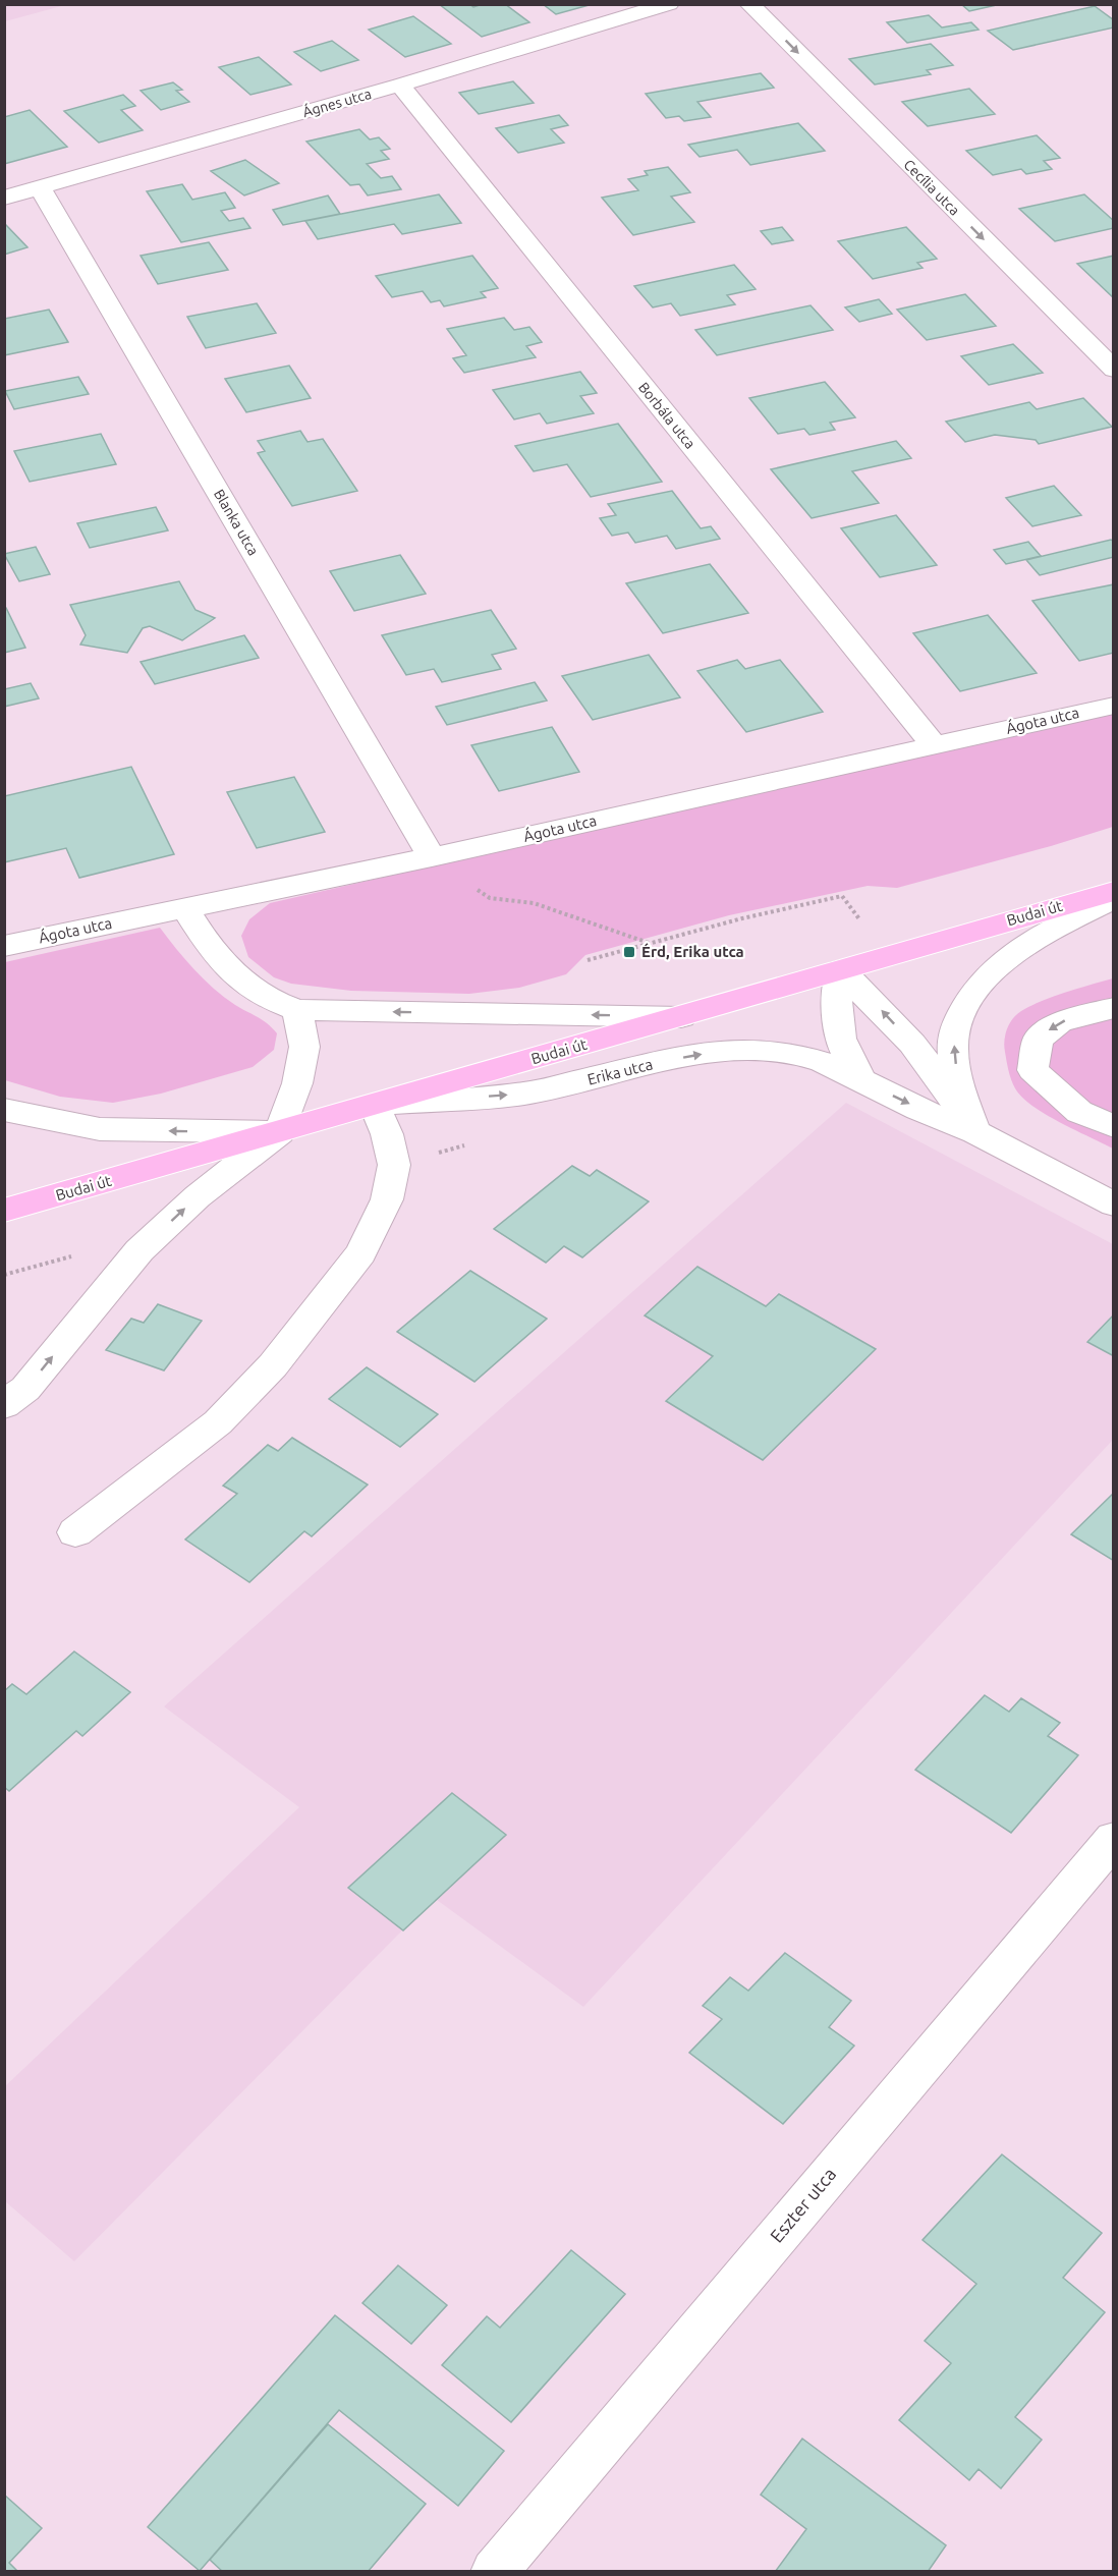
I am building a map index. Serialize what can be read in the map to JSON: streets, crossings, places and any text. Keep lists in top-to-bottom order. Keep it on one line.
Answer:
{"streets":{"main road":["Budai út"],"street":["Ágnes utca","Cecília utca","Borbála utca","Blanka utca","Ágota utca","Erika utca","Eszter utca"]},"crossings":[["Ágnes utca","Borbála utca"],["Ágnes utca","Blanka utca"],["Borbála utca","Ágota utca"],["Blanka utca","Ágota utca"],["Budai út","Erika utca"]],"one_way":["Cecília utca"],"places":{"transit":["Érd, Erika utca"]}}
